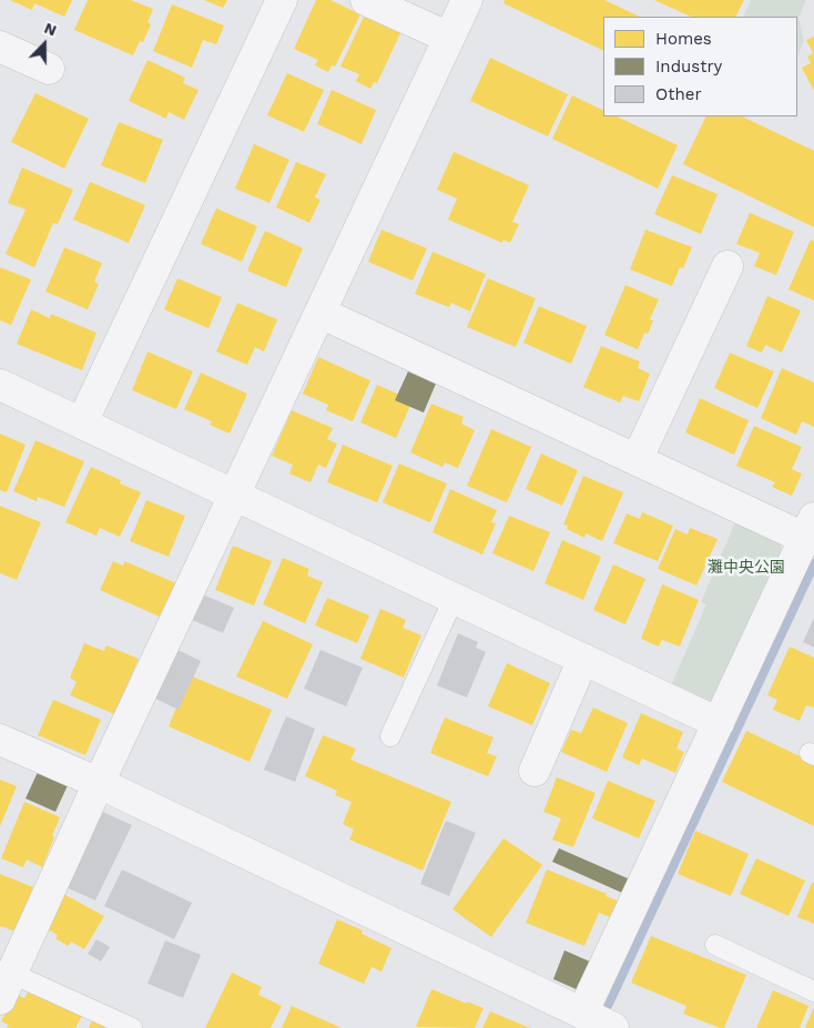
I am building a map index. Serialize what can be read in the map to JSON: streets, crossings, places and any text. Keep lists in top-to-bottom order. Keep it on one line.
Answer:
{"parks":["灘中央公園"],"legend":["Homes","Industry","Other"],"north":"top"}
